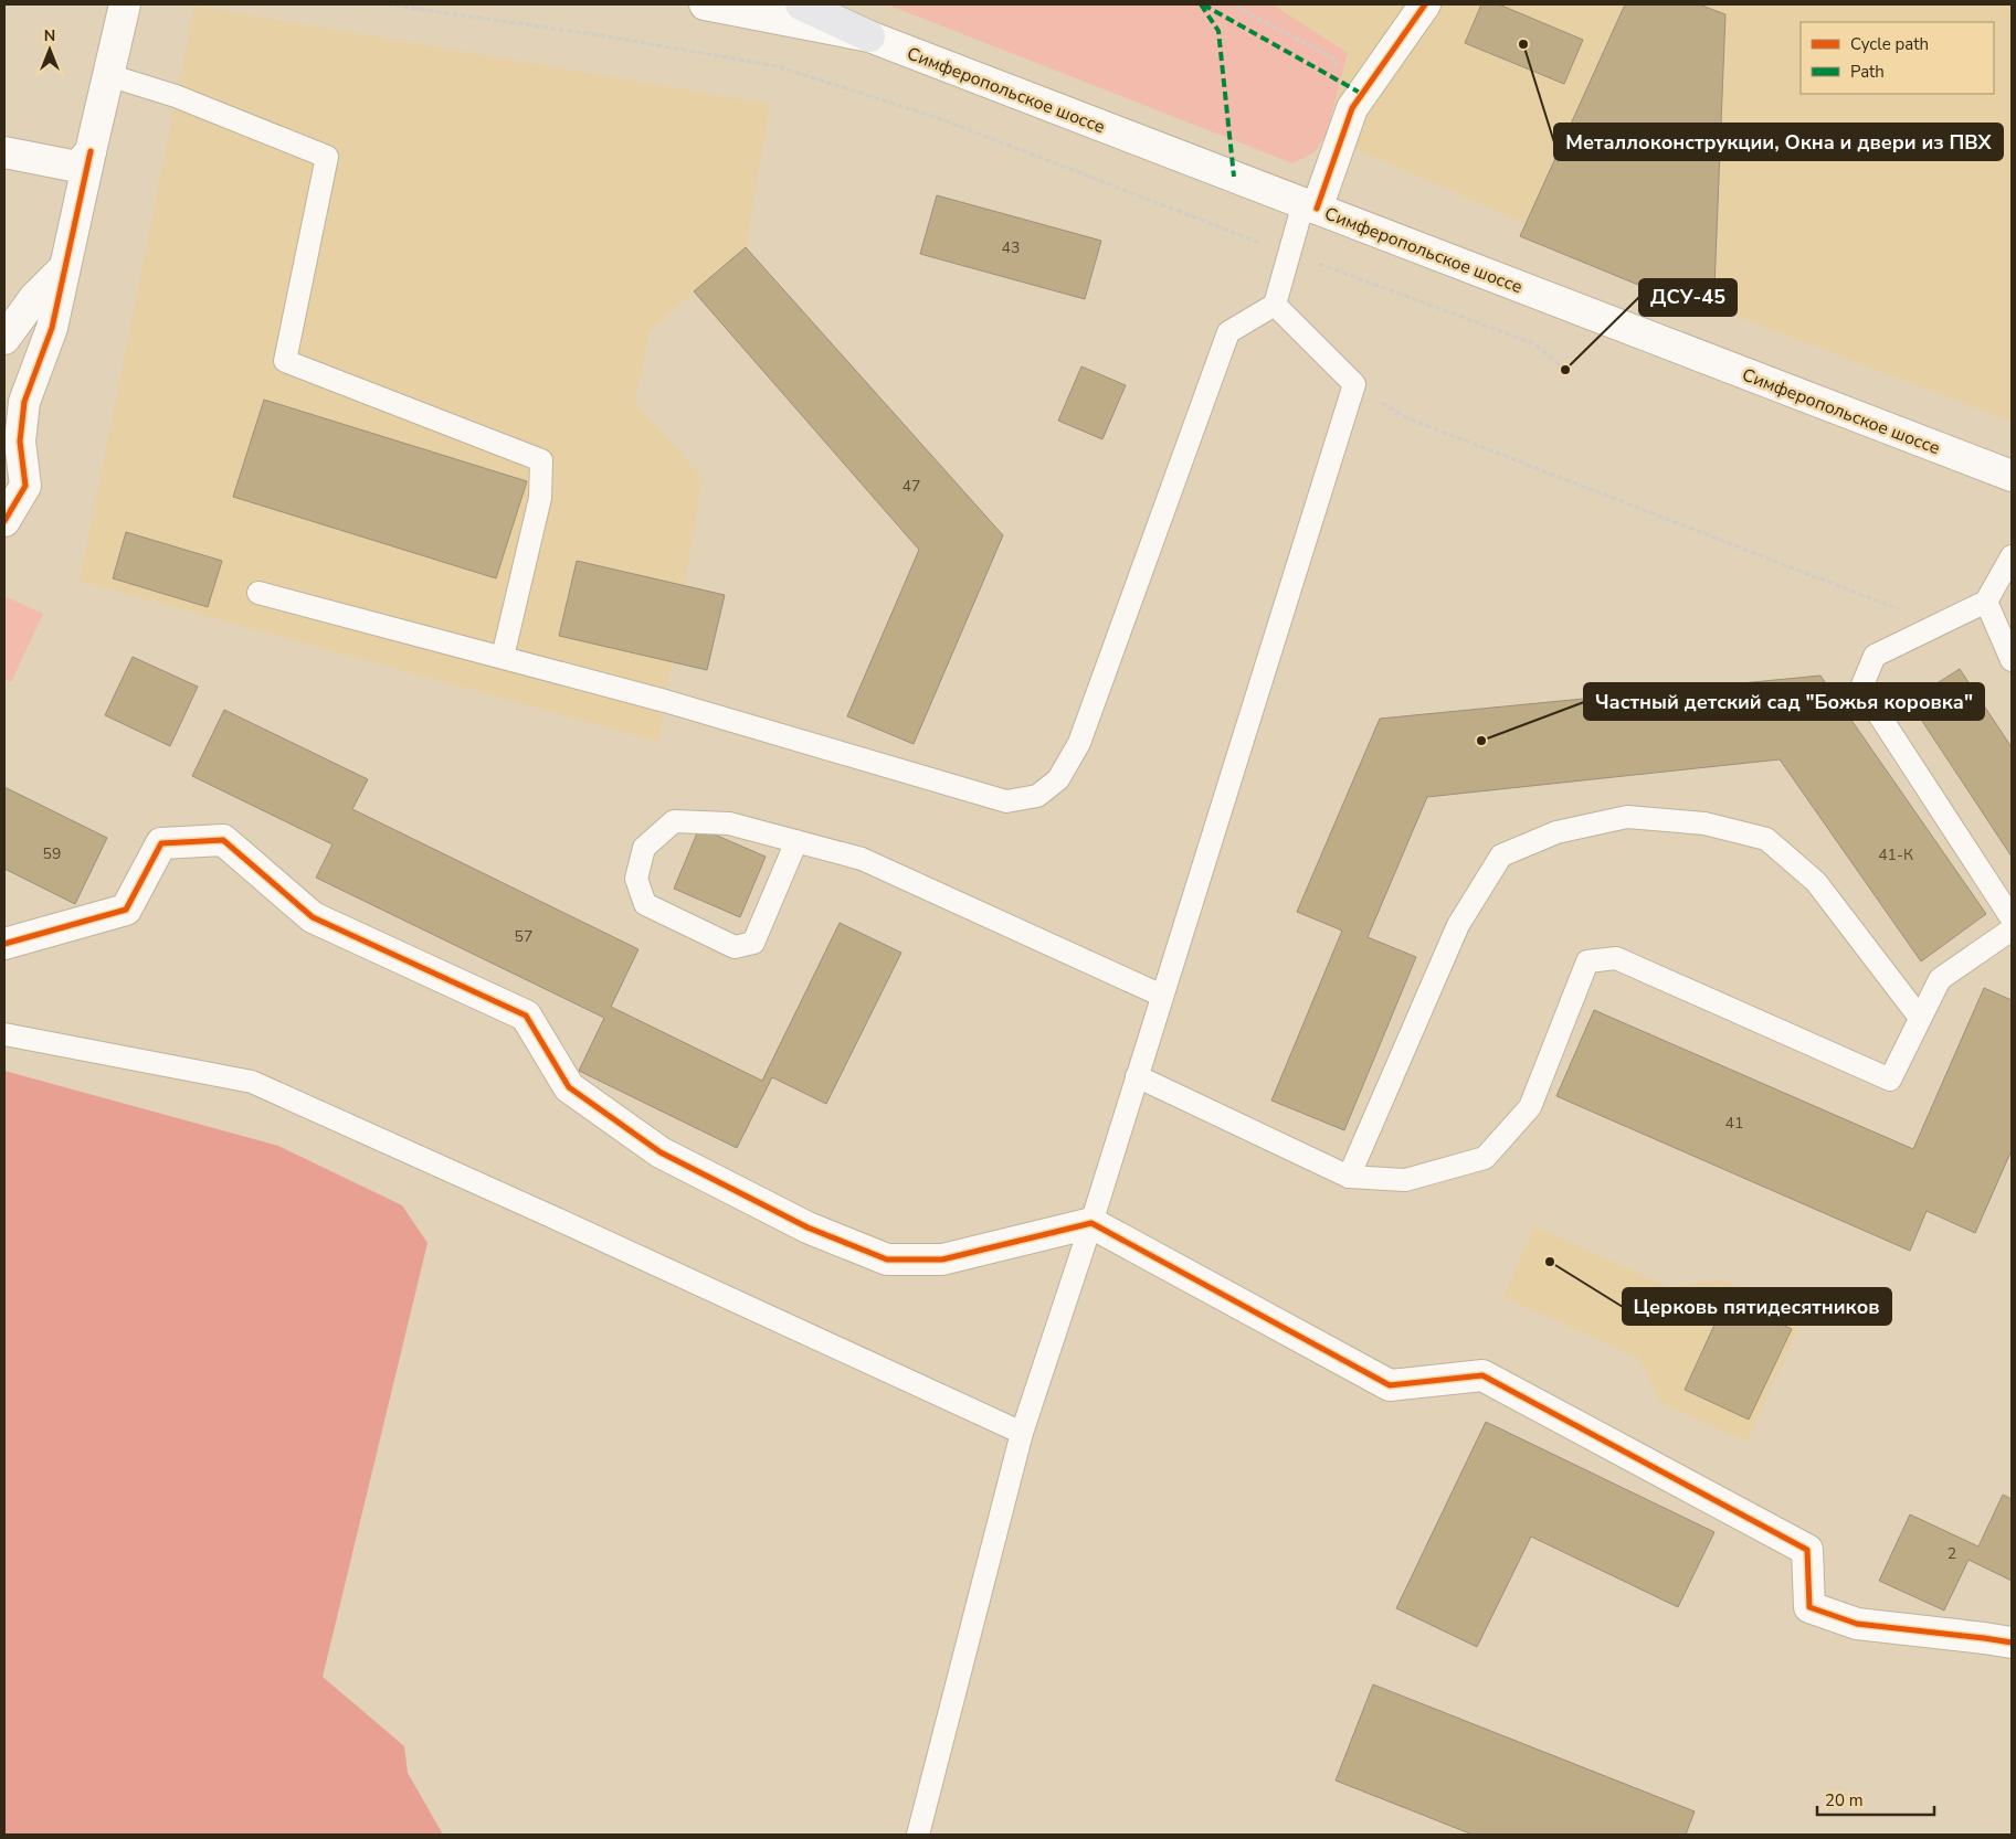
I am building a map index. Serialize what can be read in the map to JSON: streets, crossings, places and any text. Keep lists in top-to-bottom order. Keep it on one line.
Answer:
{"streets":{"street":["Симферопольское шоссе"]},"places":["Металлоконструкции, Окна и двери из ПВХ","ДСУ-45","Частный детский сад \"Божья коровка\"","Церковь пятидесятников"],"house_numbers":["43","47","59","41-К","57","41","2"],"legend":["Cycle path","Path"],"scale_bar":"20 m","north":"top"}
